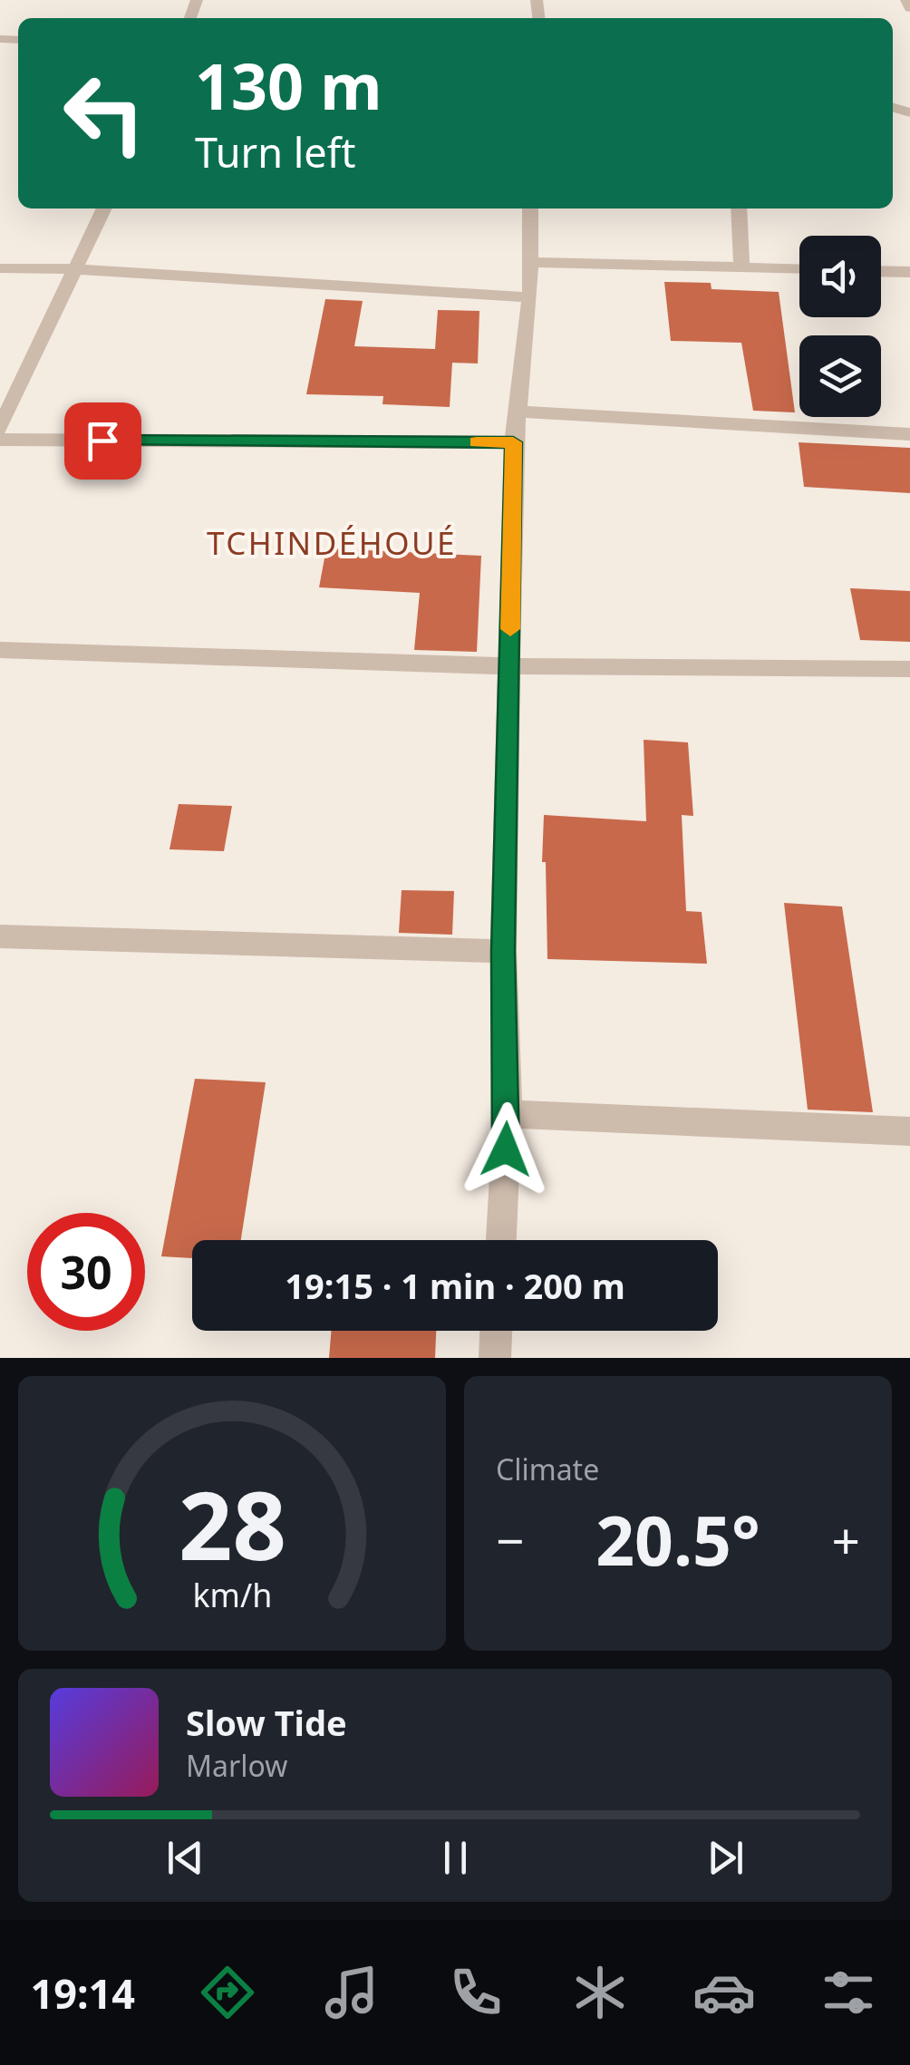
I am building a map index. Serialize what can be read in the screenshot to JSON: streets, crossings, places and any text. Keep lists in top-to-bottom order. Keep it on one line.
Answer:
{"districts":["TCHINDÉHOUÉ"],"page":{"turn":["130 m","Turn left"],"limit":"30","trip":"19:15 · 1 min · 200 m","tile":"Climate","heat":["−","20.5°","+"],"song":["Slow Tide","Marlow"],"tabs":"19:14","gauge":["28","km/h"]}}
